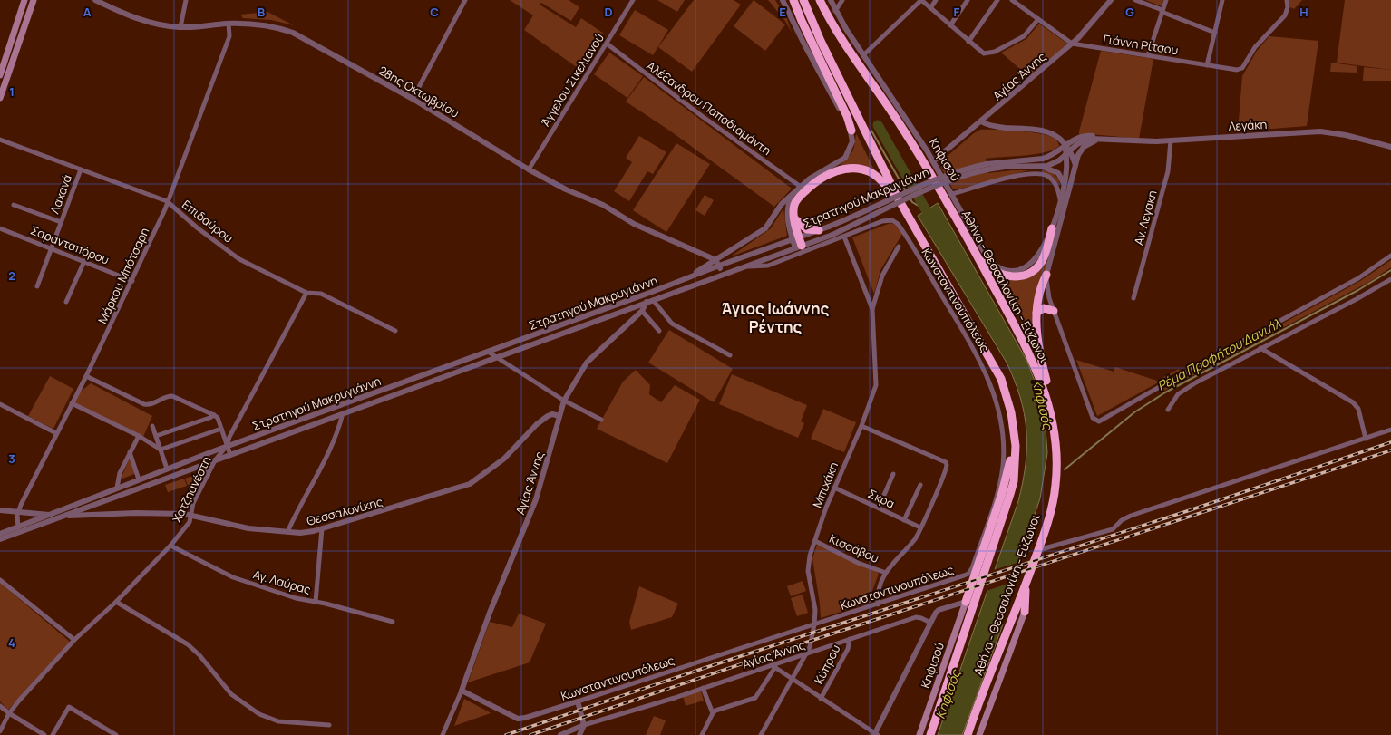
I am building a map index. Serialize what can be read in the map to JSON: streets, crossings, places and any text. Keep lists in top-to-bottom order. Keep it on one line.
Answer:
{"streets":{"highway":["Αθήνα - Θεσσαλονίκη - Εύζωνοι"],"main road":["Κηφισού"],"street":["Γιάννη Ρίτσου","Αγίας Άννης","Άγγελου Σικελιανού","28ης Οκτωβρίου","Αλέξανδρου Παπαδιαμάντη","Λεγάκη","Λαχανά","Στρατηγού Μακρυγιάννη","Αν. Λεγακη","Επιδαύρου","Σαρανταπόρου","Μάρκου Μπότσαρη","Κωνσταντινουπόλεως","Μπιχάκη","Χατζηανέστη","Σκρα","Θεσσαλονίκης","Κισσάβου","Αγ. Λαύρας","Κύπρου"]},"crossings":[["Γιάννη Ρίτσου","Αγίας Άννης"],["Αγίας Άννης","Κηφισού"],["Αγίας Άννης","Στρατηγού Μακρυγιάννη"],["Αγίας Άννης","Κωνσταντινουπόλεως"],["Αγίας Άννης","Μπιχάκη"],["Αγίας Άννης","Θεσσαλονίκης"],["Αγίας Άννης","Κύπρου"],["Άγγελου Σικελιανού","28ης Οκτωβρίου"],["Άγγελου Σικελιανού","Αλέξανδρου Παπαδιαμάντη"],["28ης Οκτωβρίου","Μάρκου Μπότσαρη"],["Λεγάκη","Στρατηγού Μακρυγιάννη"],["Λεγάκη","Αν. Λεγακη"],["Κηφισού","Στρατηγού Μακρυγιάννη"],["Λαχανά","Επιδαύρου"],["Λαχανά","Σαρανταπόρου"],["Στρατηγού Μακρυγιάννη","Μάρκου Μπότσαρη"],["Στρατηγού Μακρυγιάννη","Κωνσταντινουπόλεως"],["Στρατηγού Μακρυγιάννη","Χατζηανέστη"],["Στρατηγού Μακρυγιάννη","Θεσσαλονίκης"],["Επιδαύρου","Μάρκου Μπότσαρη"],["Επιδαύρου","Χατζηανέστη"],["Σαρανταπόρου","Μάρκου Μπότσαρη"],["Κωνσταντινουπόλεως","Μπιχάκη"],["Μπιχάκη","Σκρα"],["Μπιχάκη","Κισσάβου"],["Χατζηανέστη","Θεσσαλονίκης"],["Χατζηανέστη","Αγ. Λαύρας"]],"districts":["Άγιος Ιωάννης Ρέντης"],"water":["Ρέμα Προφήτου Δανιήλ","Κηφισός"],"grid":{"columns":["A","B","C","D","E","F","G","H"],"rows":["1","2","3","4"]}}
